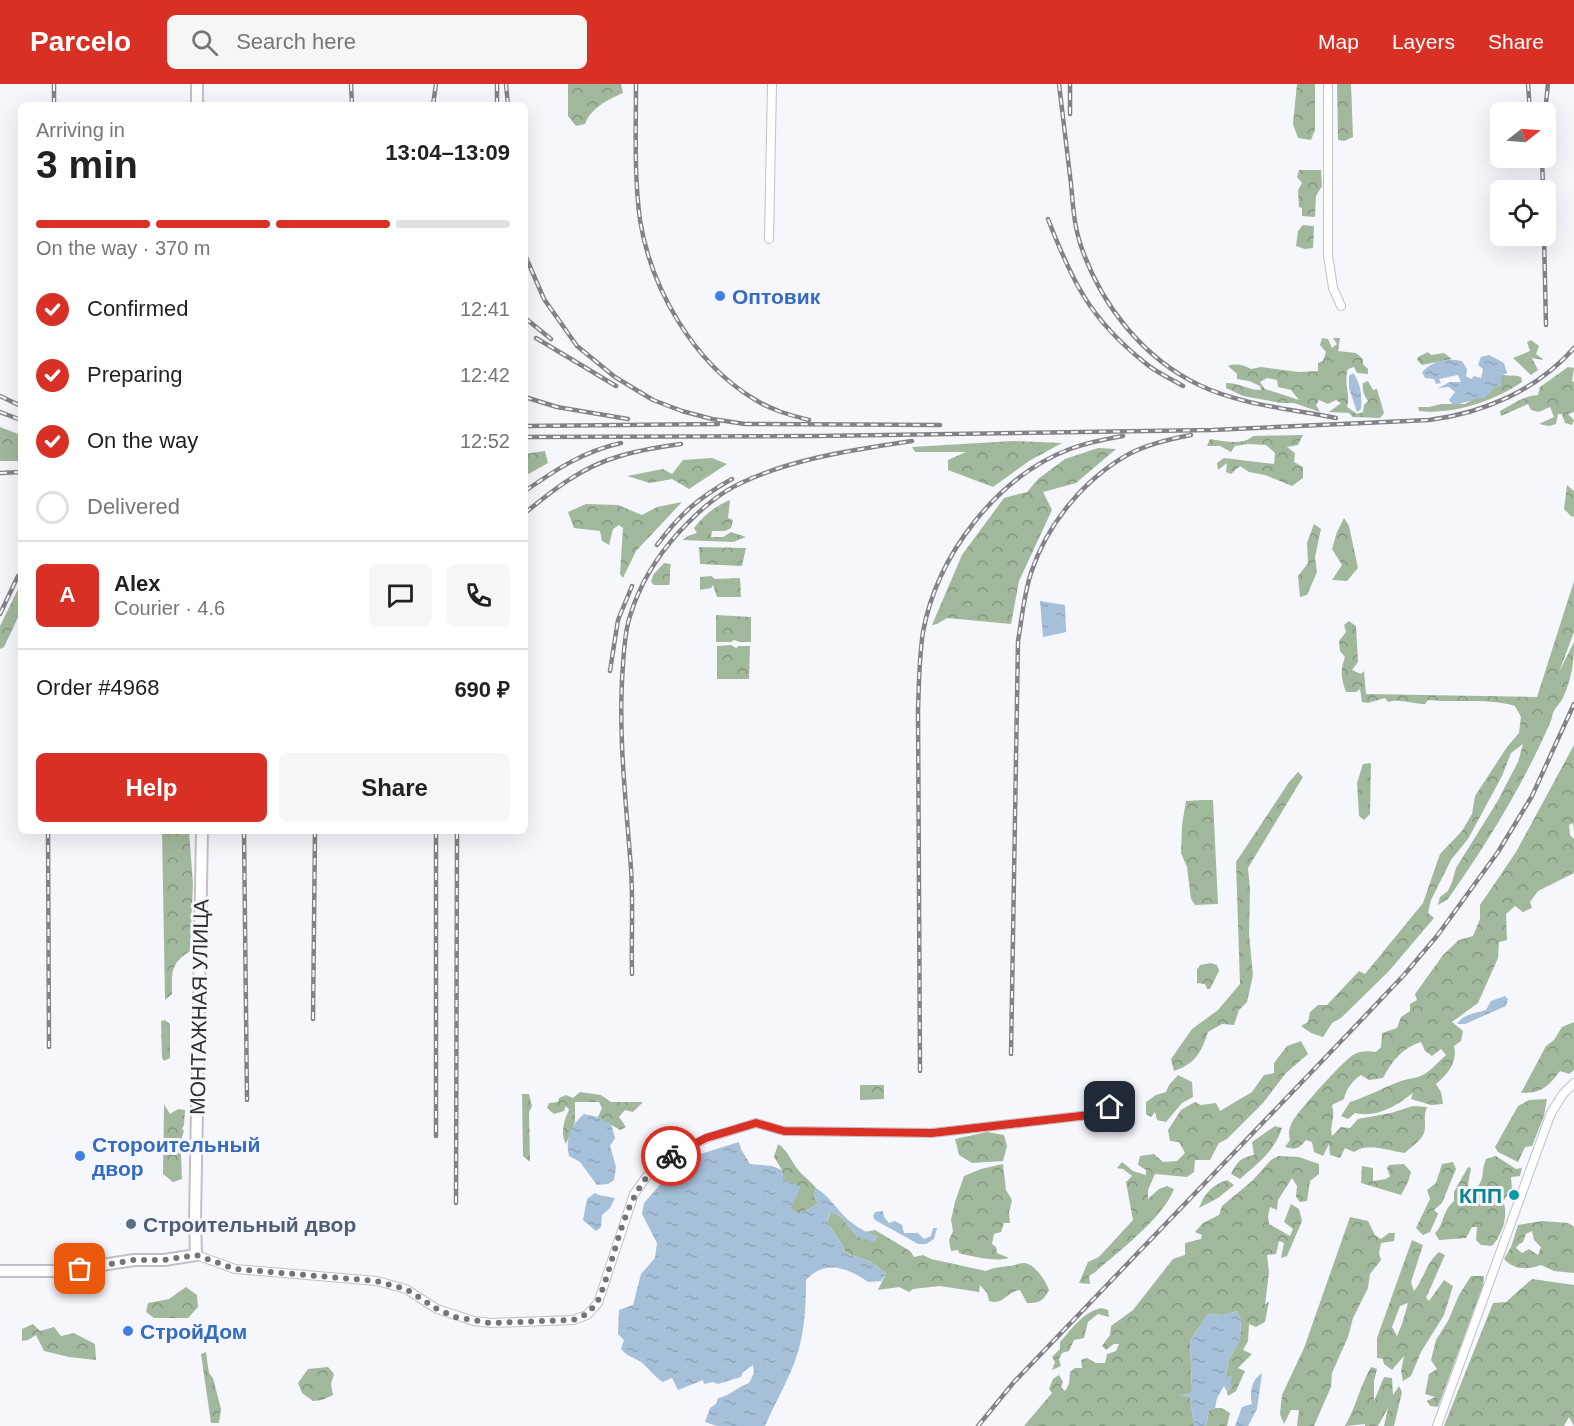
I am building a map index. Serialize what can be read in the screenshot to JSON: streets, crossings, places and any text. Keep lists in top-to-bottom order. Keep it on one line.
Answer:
{"streets":{"street":["МОНТАЖНАЯ УЛИЦА"]},"places":["Оптовик","Стороительный двор","КПП","Строительный двор","СтройДом"],"north":"right","page":{"header":"Parcelo","search":"Search here","nav":["Map","Layers","Share"],"heading":["3 min","Arriving in","13:04–13:09"],"panel":["Alex","Courier · 4.6","Order #4968","690 ₽"],"bar":"On the way · 370 m","list":[["Confirmed","12:41"],["Preparing","12:42"],["On the way","12:52"],"Delivered"],"round":"A","buttons":["Help","Share"]}}
